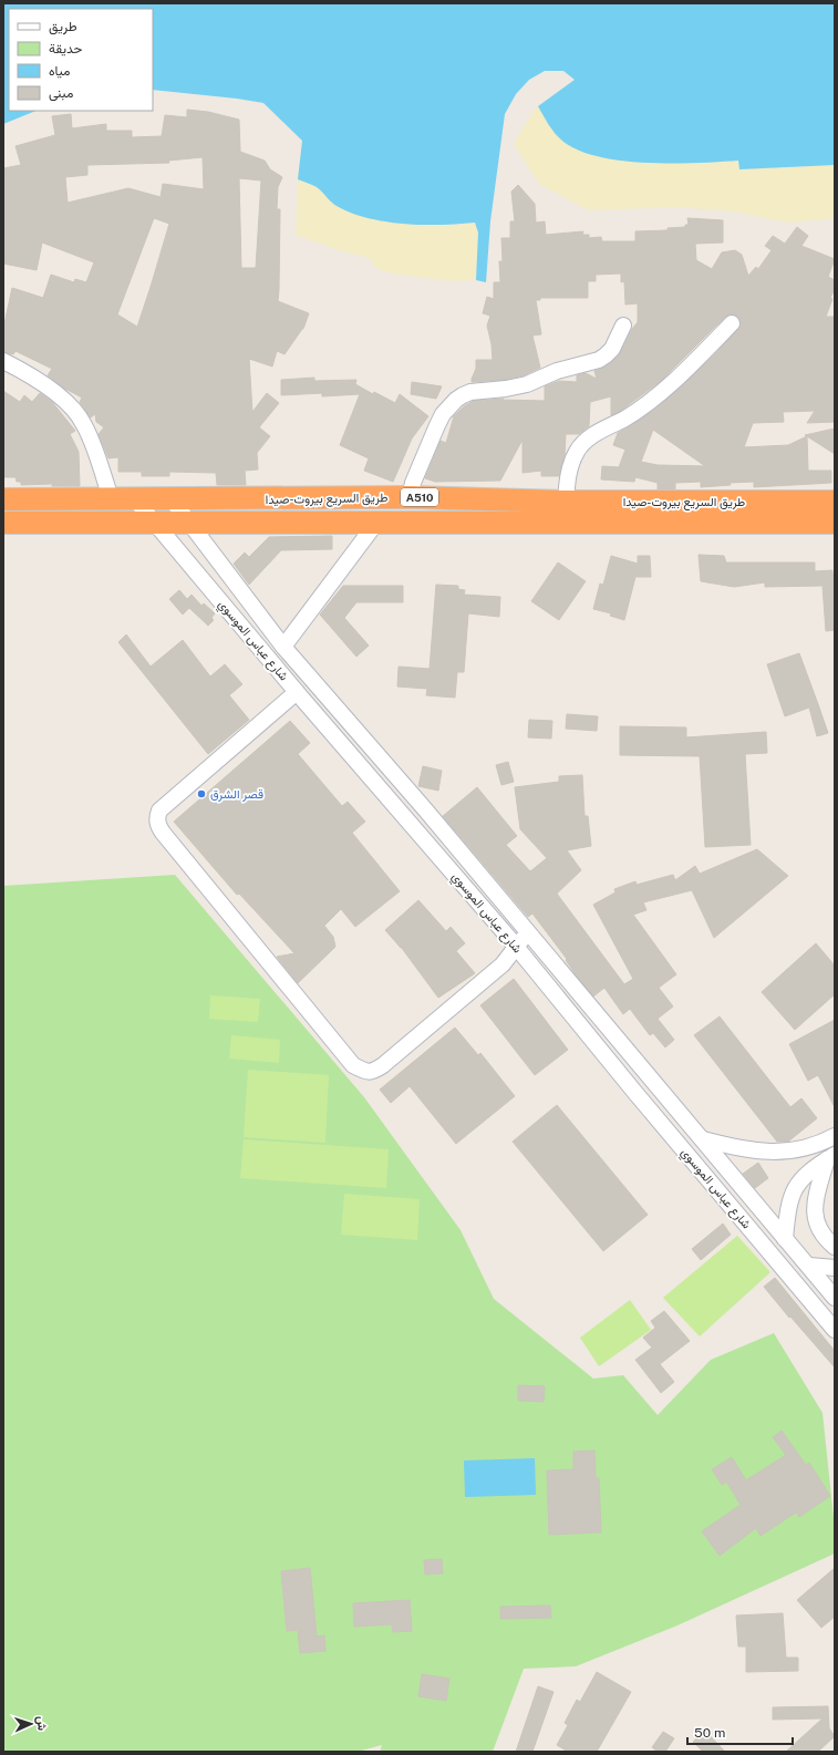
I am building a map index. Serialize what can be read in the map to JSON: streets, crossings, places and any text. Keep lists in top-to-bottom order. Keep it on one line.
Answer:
{"streets":{"highway":["A510","طريق السريع بيروت-صيدا"],"street":["شارع عباس الموسوي"]},"crossings":[["طريق السريع بيروت-صيدا","شارع عباس الموسوي"]],"places":["قصر الشرق"],"legend":["طريق","حديقة","مياه","مبنى"],"scale_bar":"50 m","north":"right"}
